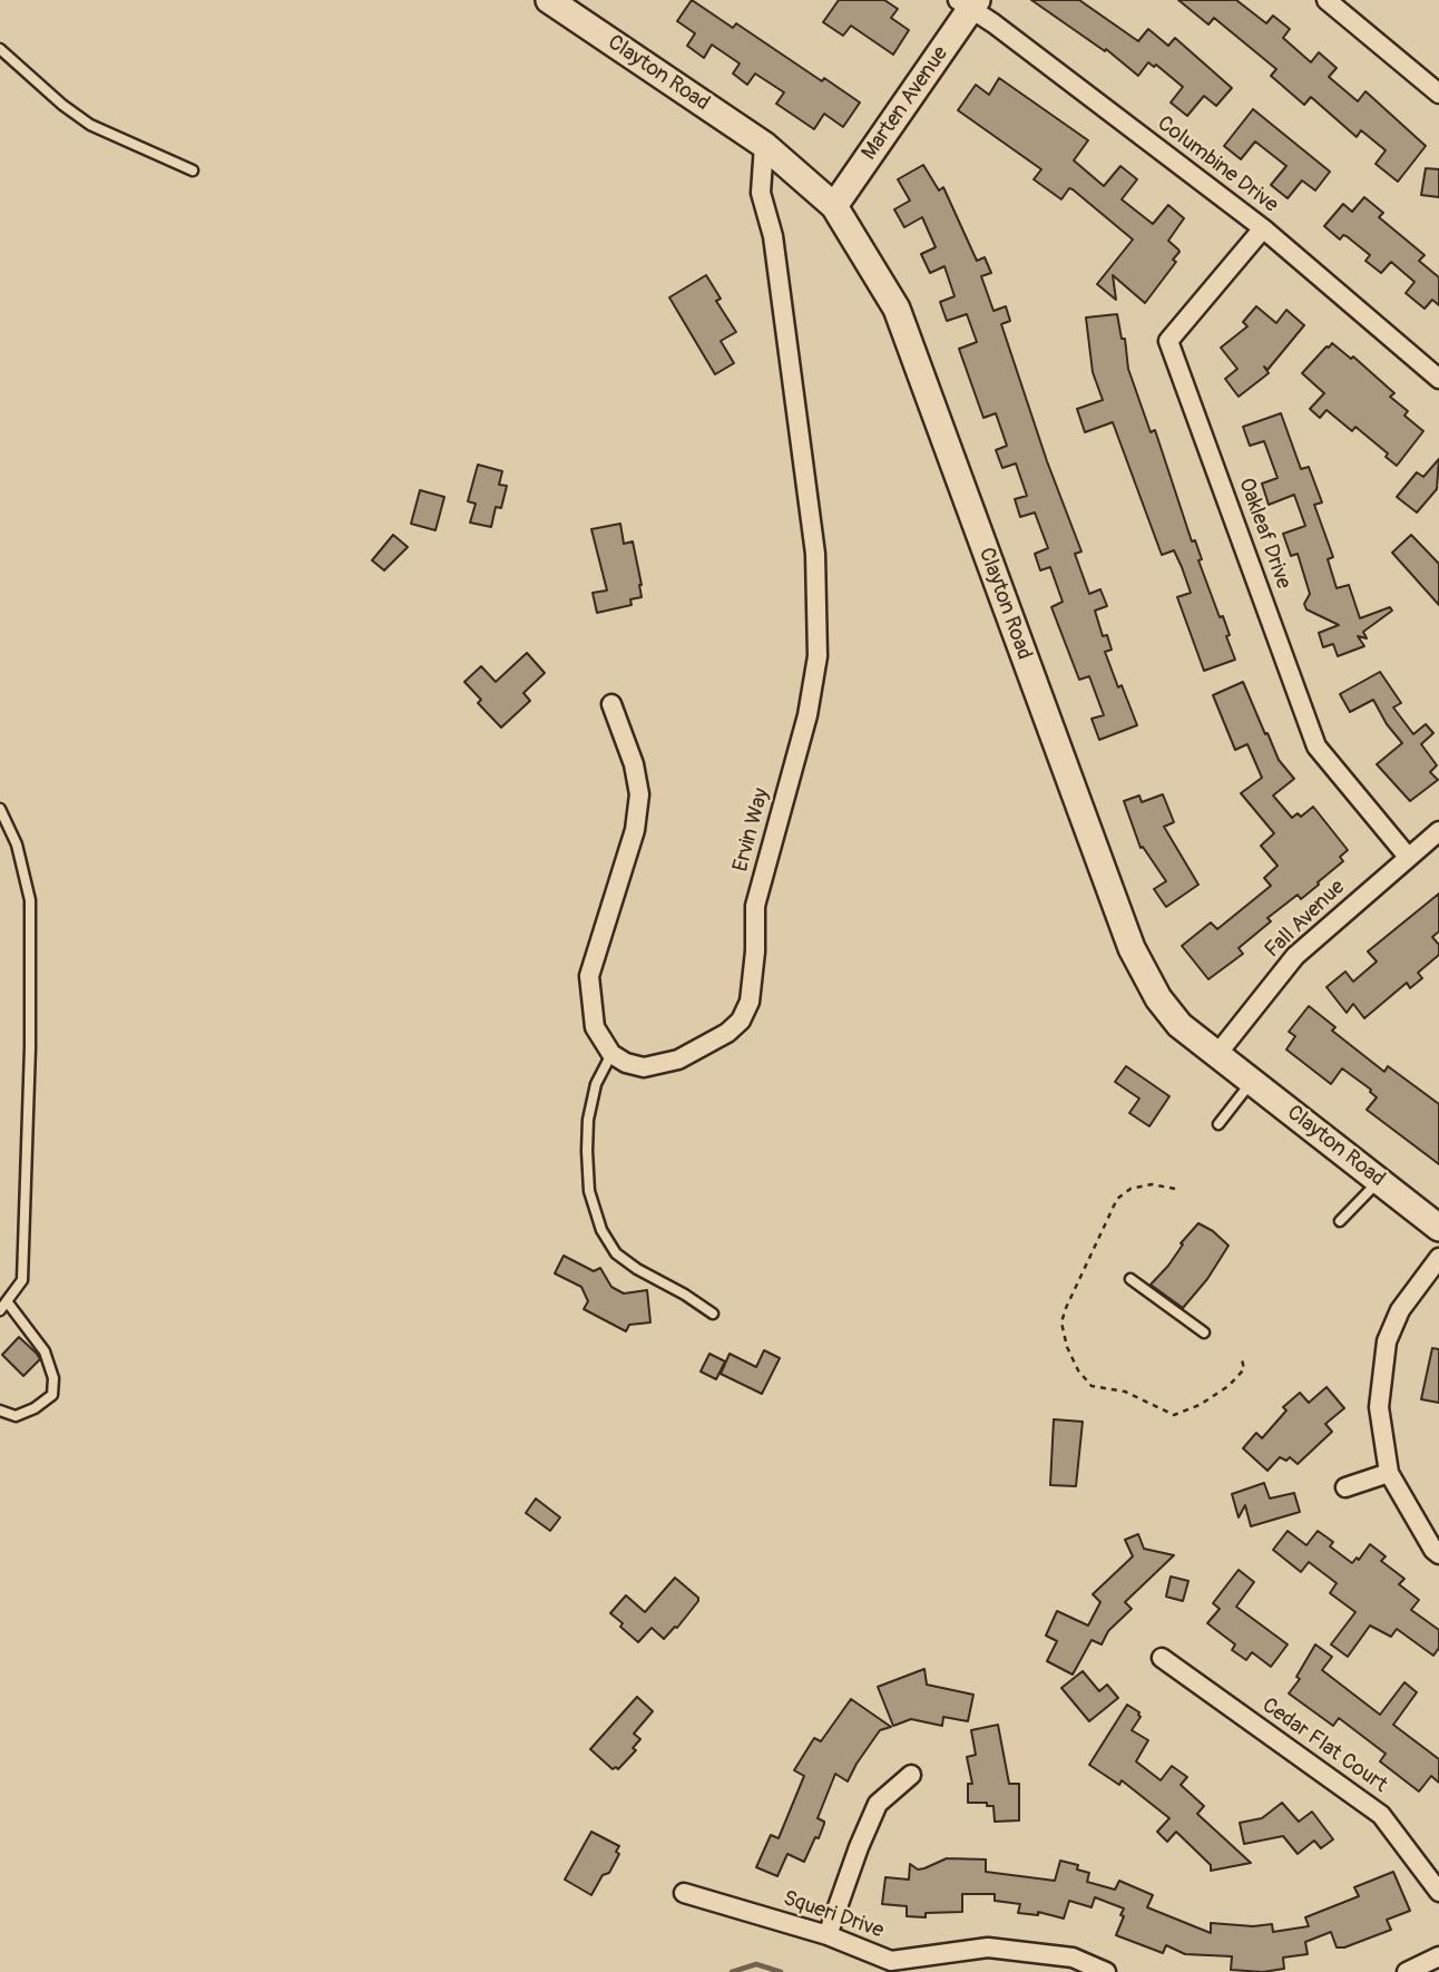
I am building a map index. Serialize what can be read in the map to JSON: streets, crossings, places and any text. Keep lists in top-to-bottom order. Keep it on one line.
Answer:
{"streets":{"street":["Clayton Road","Marten Avenue","Columbine Drive","Oakleaf Drive","Ervin Way","Fall Avenue","Cedar Flat Court","Squeri Drive"]},"crossings":[["Clayton Road","Marten Avenue"],["Clayton Road","Ervin Way"],["Clayton Road","Fall Avenue"],["Marten Avenue","Columbine Drive"],["Columbine Drive","Oakleaf Drive"],["Oakleaf Drive","Fall Avenue"]]}
